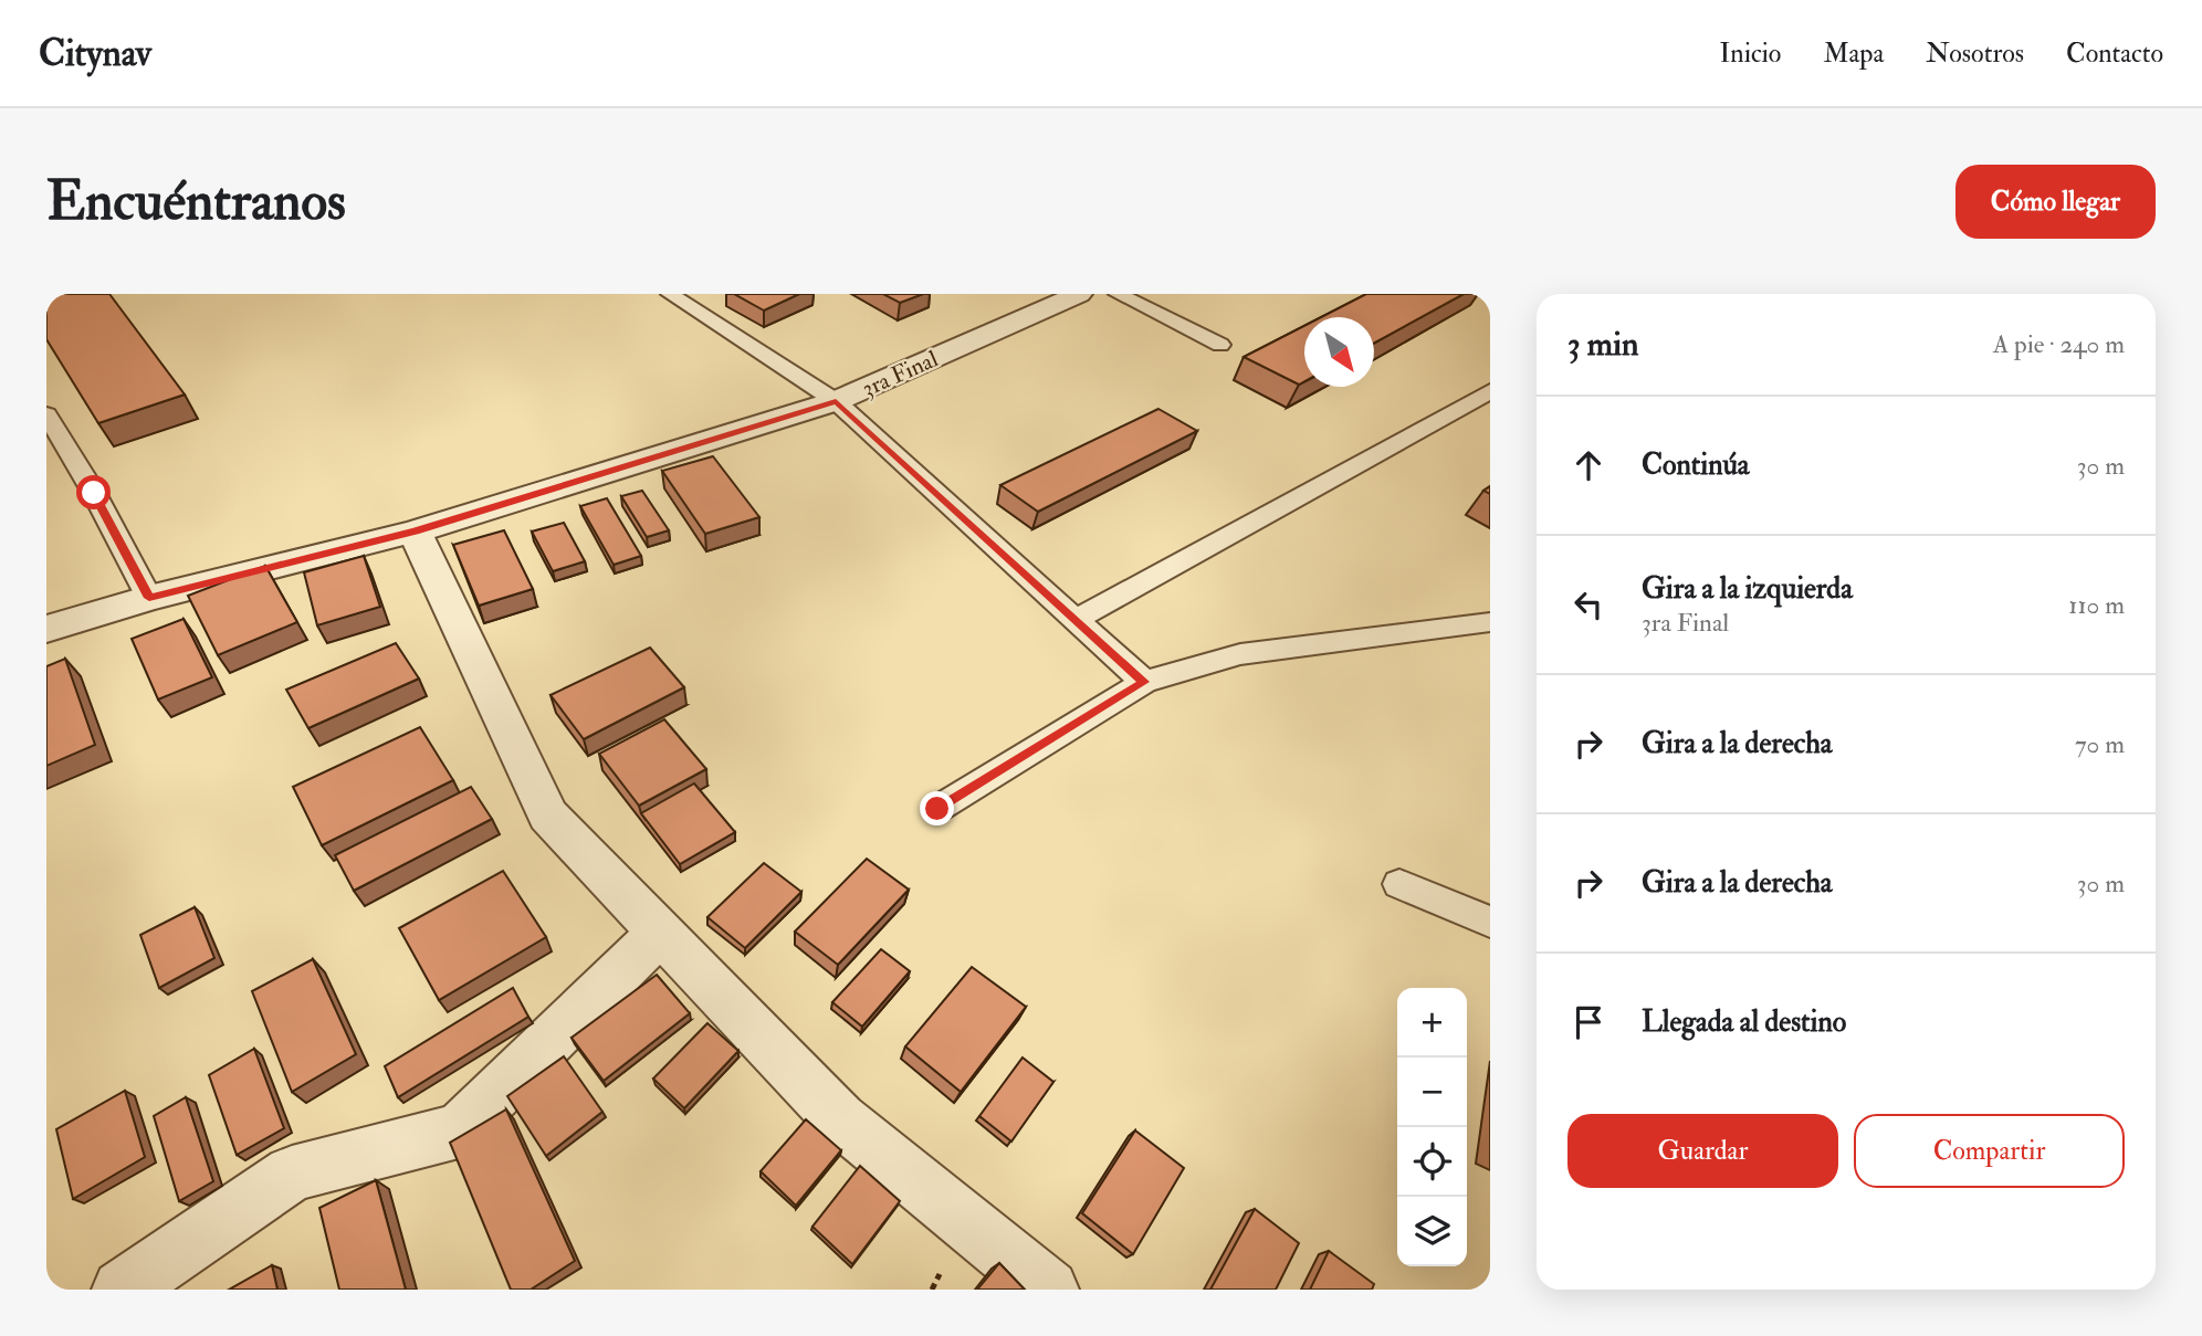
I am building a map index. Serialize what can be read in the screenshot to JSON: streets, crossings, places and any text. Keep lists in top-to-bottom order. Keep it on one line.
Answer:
{"streets":{"street":["3ra Final"]},"north":"bottom right","page":{"header":"Citynav","nav":["Inicio","Mapa","Nosotros","Contacto"],"buttons":["Cómo llegar",["Guardar","Compartir"]],"title":"Encuéntranos","heading":["3 min","A pie · 240 m"],"list":[["Continúa","30 m"],["Gira a la izquierda","3ra Final","110 m"],["Gira a la derecha","70 m"],["Gira a la derecha","30 m"],"Llegada al destino"],"map_buttons":["+","−"]}}
